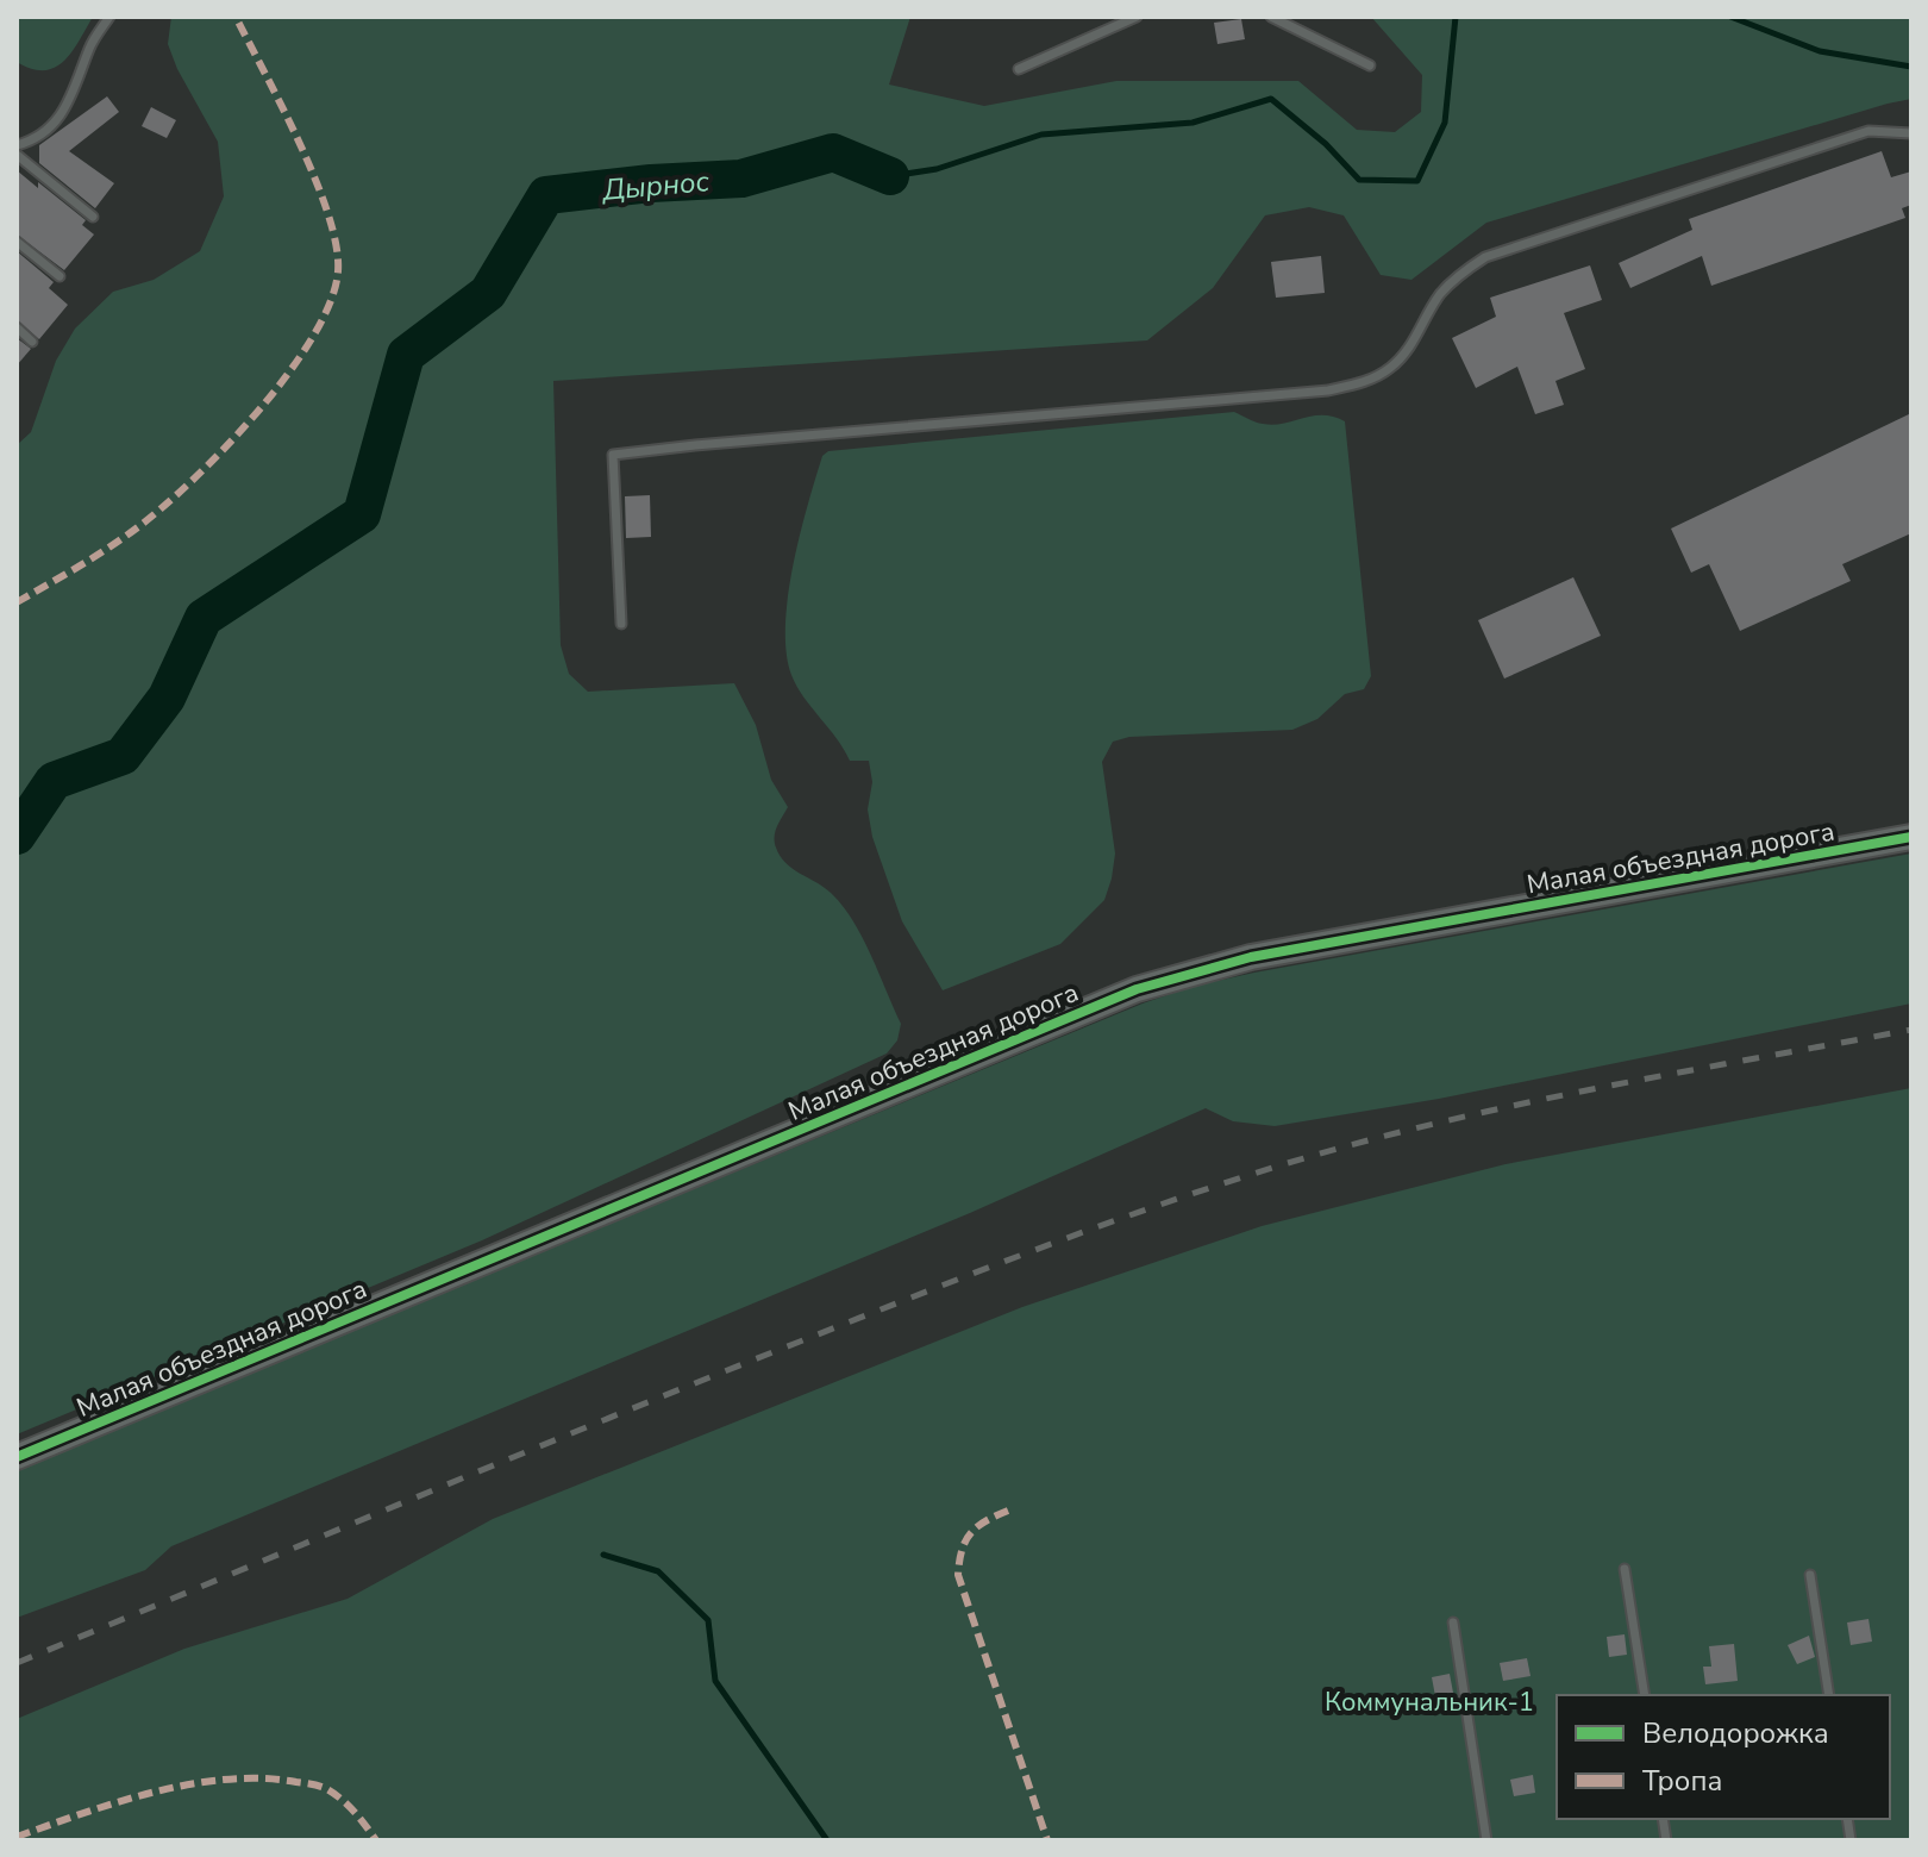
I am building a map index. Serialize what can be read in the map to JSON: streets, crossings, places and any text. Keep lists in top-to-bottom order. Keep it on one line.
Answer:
{"streets":{"street":["Малая объездная дорога"]},"water":["Дырнос"],"parks":["Коммунальник-1"],"legend":["Велодорожка","Тропа"]}
